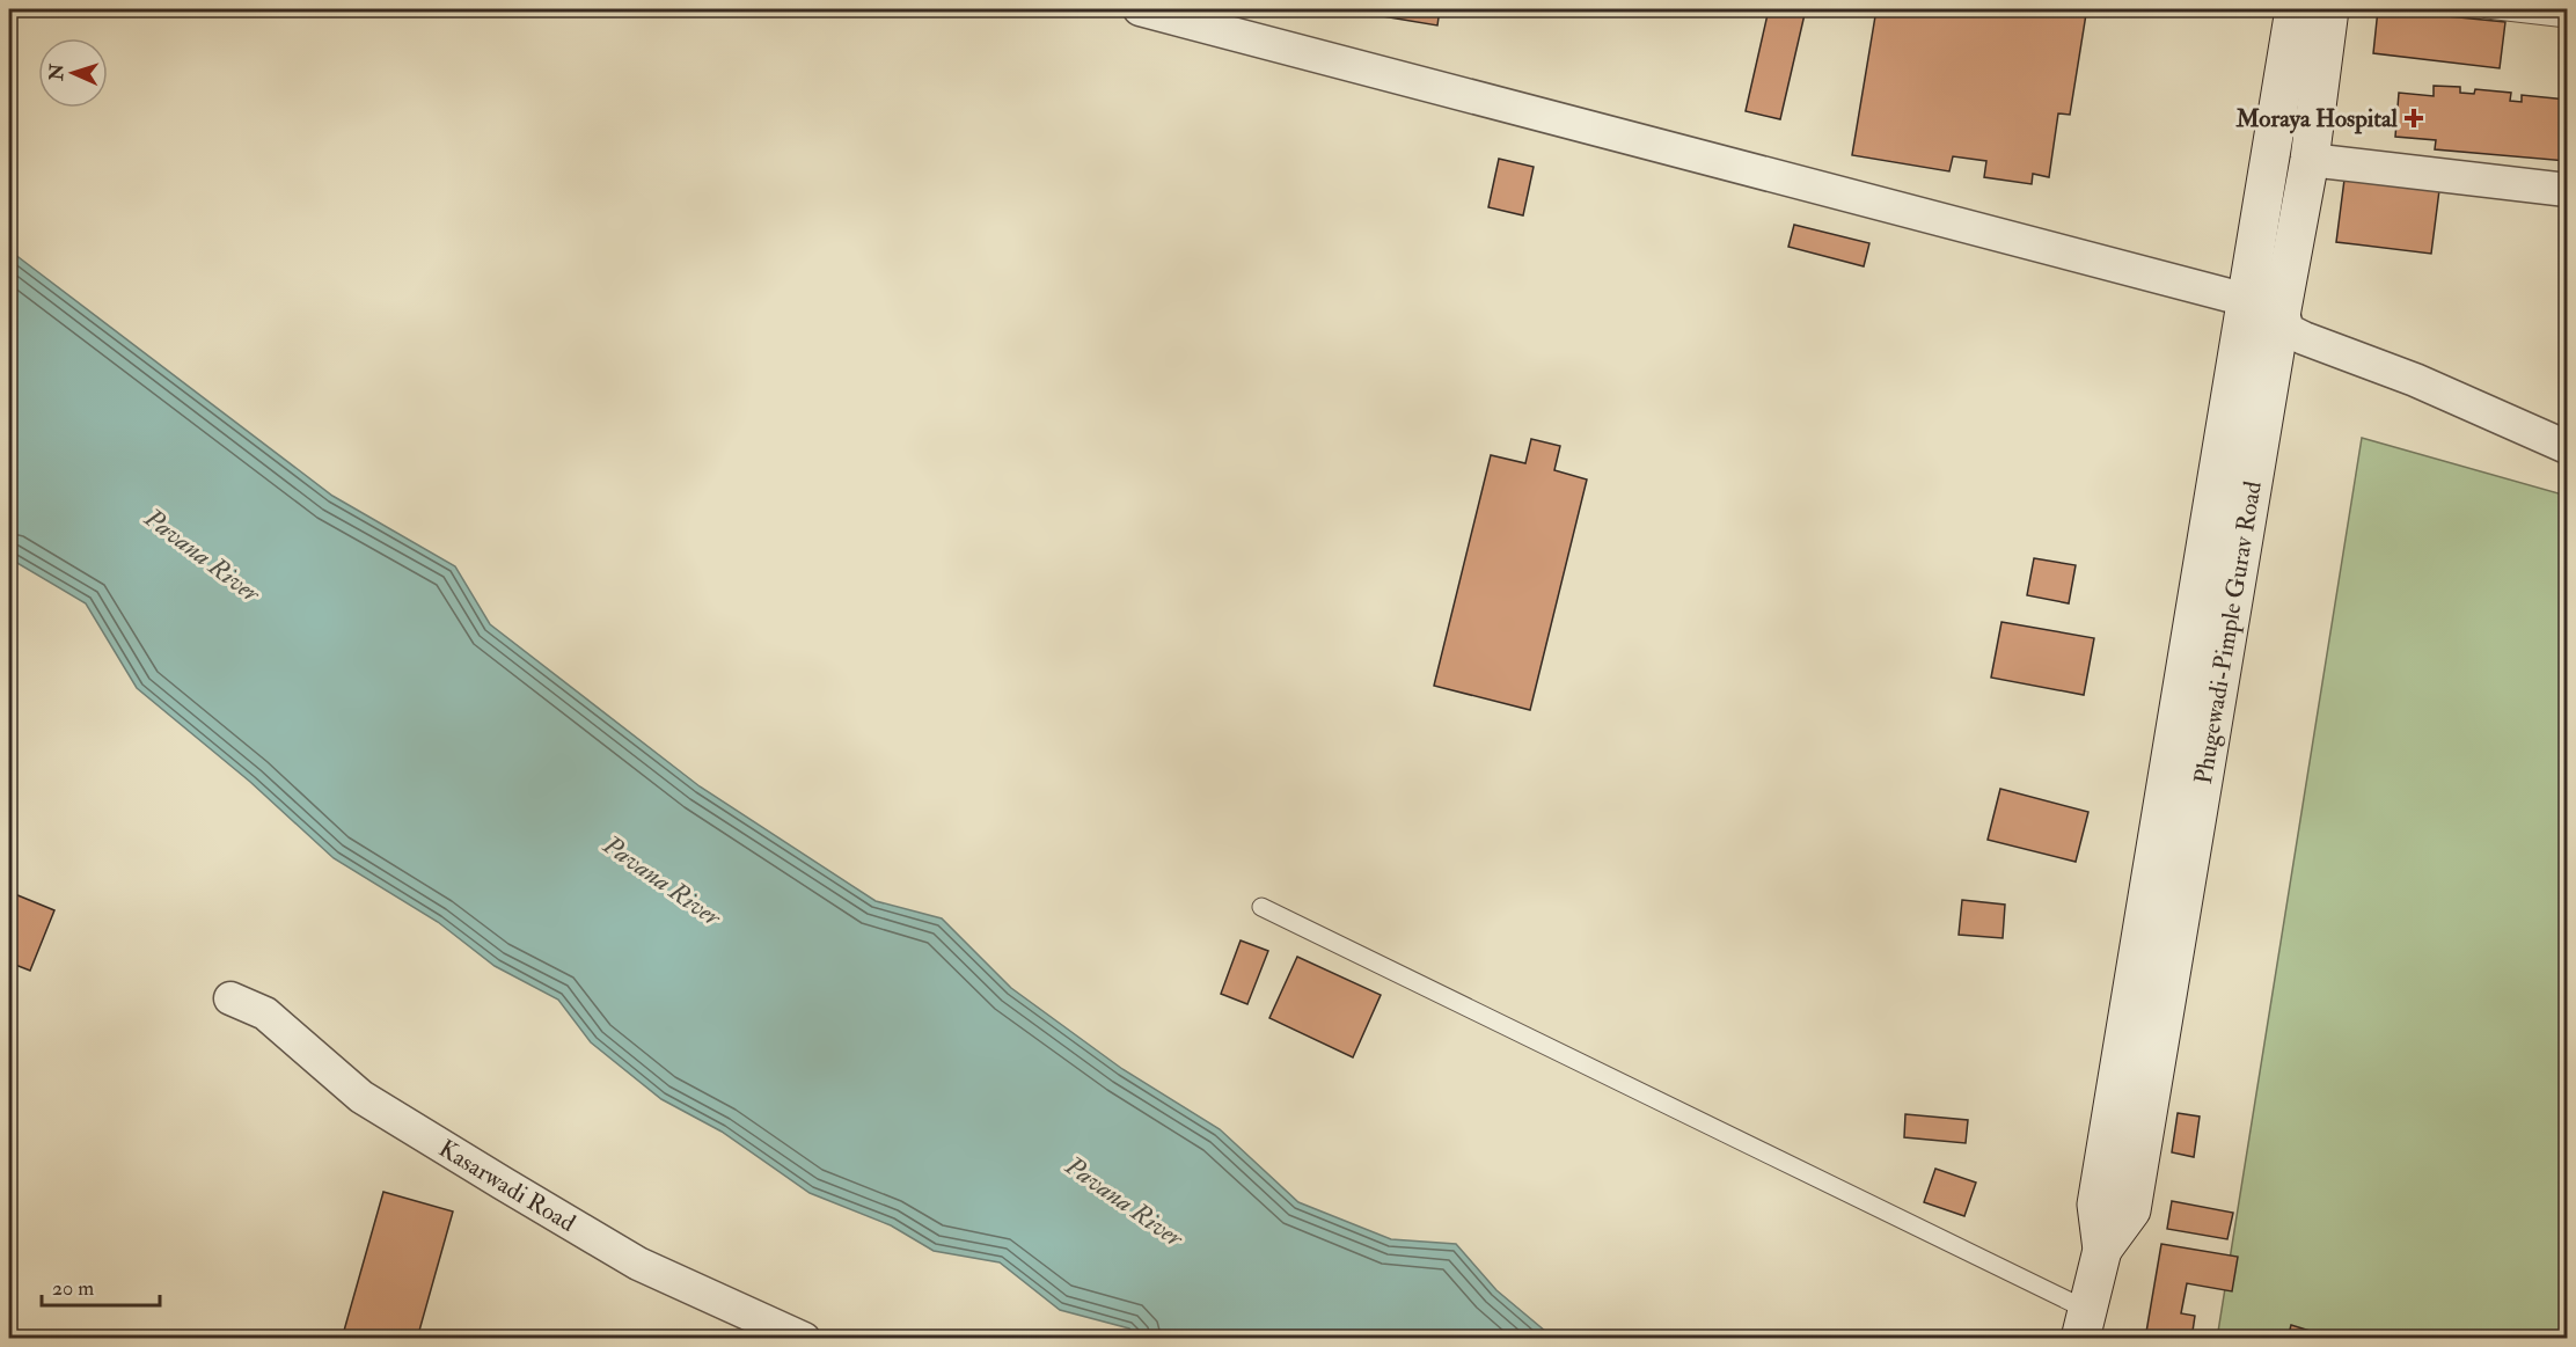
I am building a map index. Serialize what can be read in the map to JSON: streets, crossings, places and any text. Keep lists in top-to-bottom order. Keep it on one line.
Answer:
{"streets":{"street":["Phugewadi-Pimple Gurav Road","Kasarwadi Road"]},"water":["Pavana River"],"places":{"health":["Moraya Hospital"]},"scale_bar":"20 m","north":"left"}
